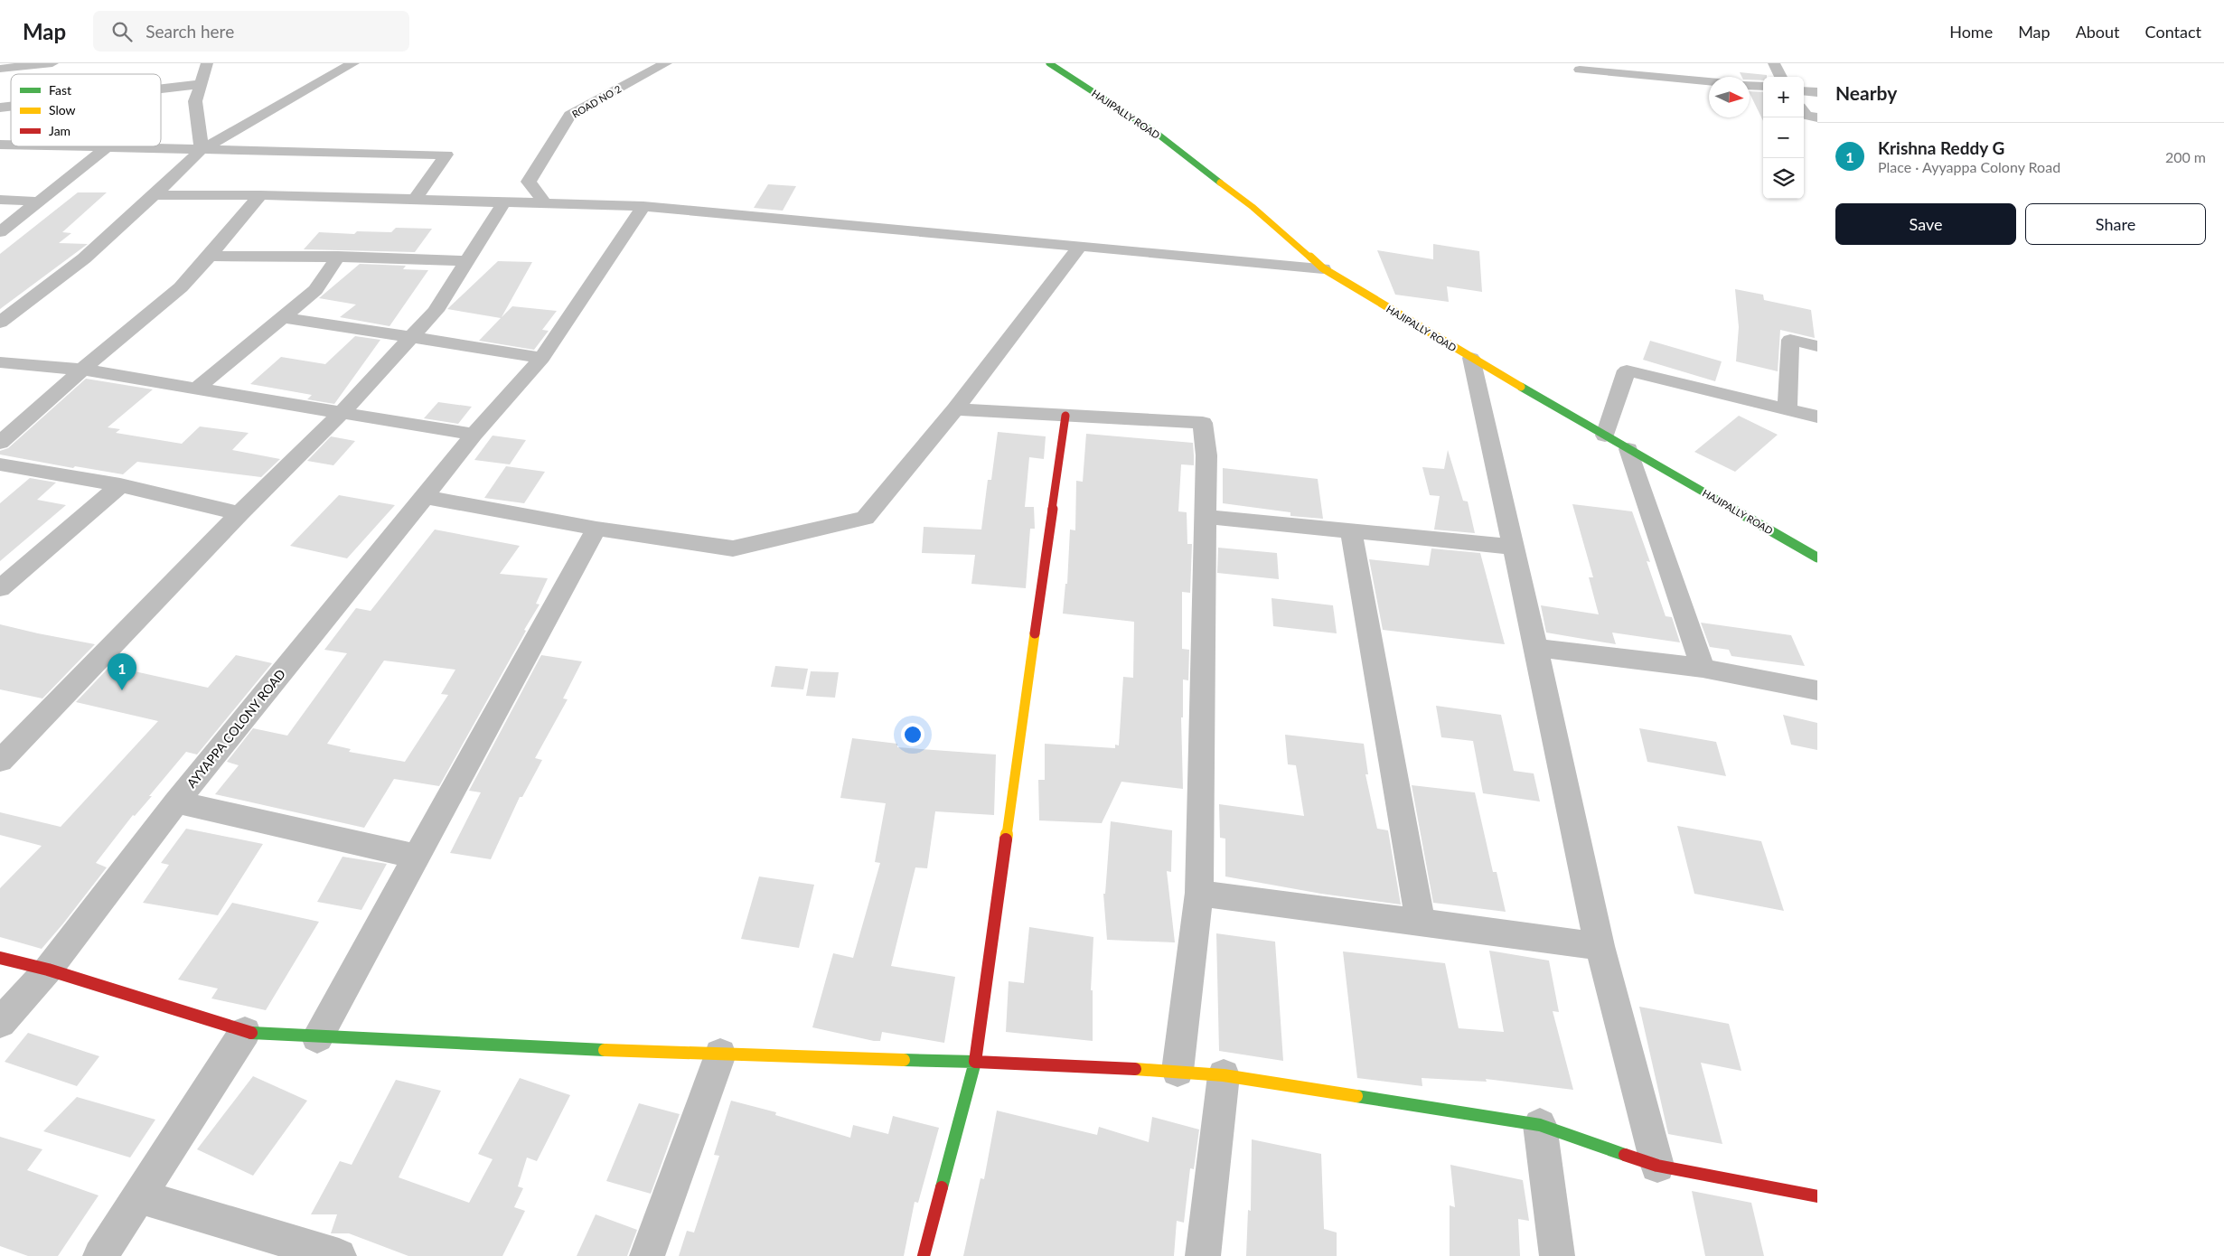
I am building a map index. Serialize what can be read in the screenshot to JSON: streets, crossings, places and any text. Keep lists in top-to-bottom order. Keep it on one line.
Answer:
{"streets":{"street":["ROAD NO 2","HAJIPALLY ROAD","AYYAPPA COLONY ROAD"]},"legend":["Fast","Slow","Jam"],"north":"right","page":{"header":"Map","search":"Search here","nav":["Home","Map","About","Contact"],"heading":"Nearby","map_buttons":["+","−"],"list":[{"mark":"1","name":"Krishna Reddy G","note":"Place · Ayyappa Colony Road","value":"200 m"}],"buttons":["Save","Share"],"pins":"1"}}
